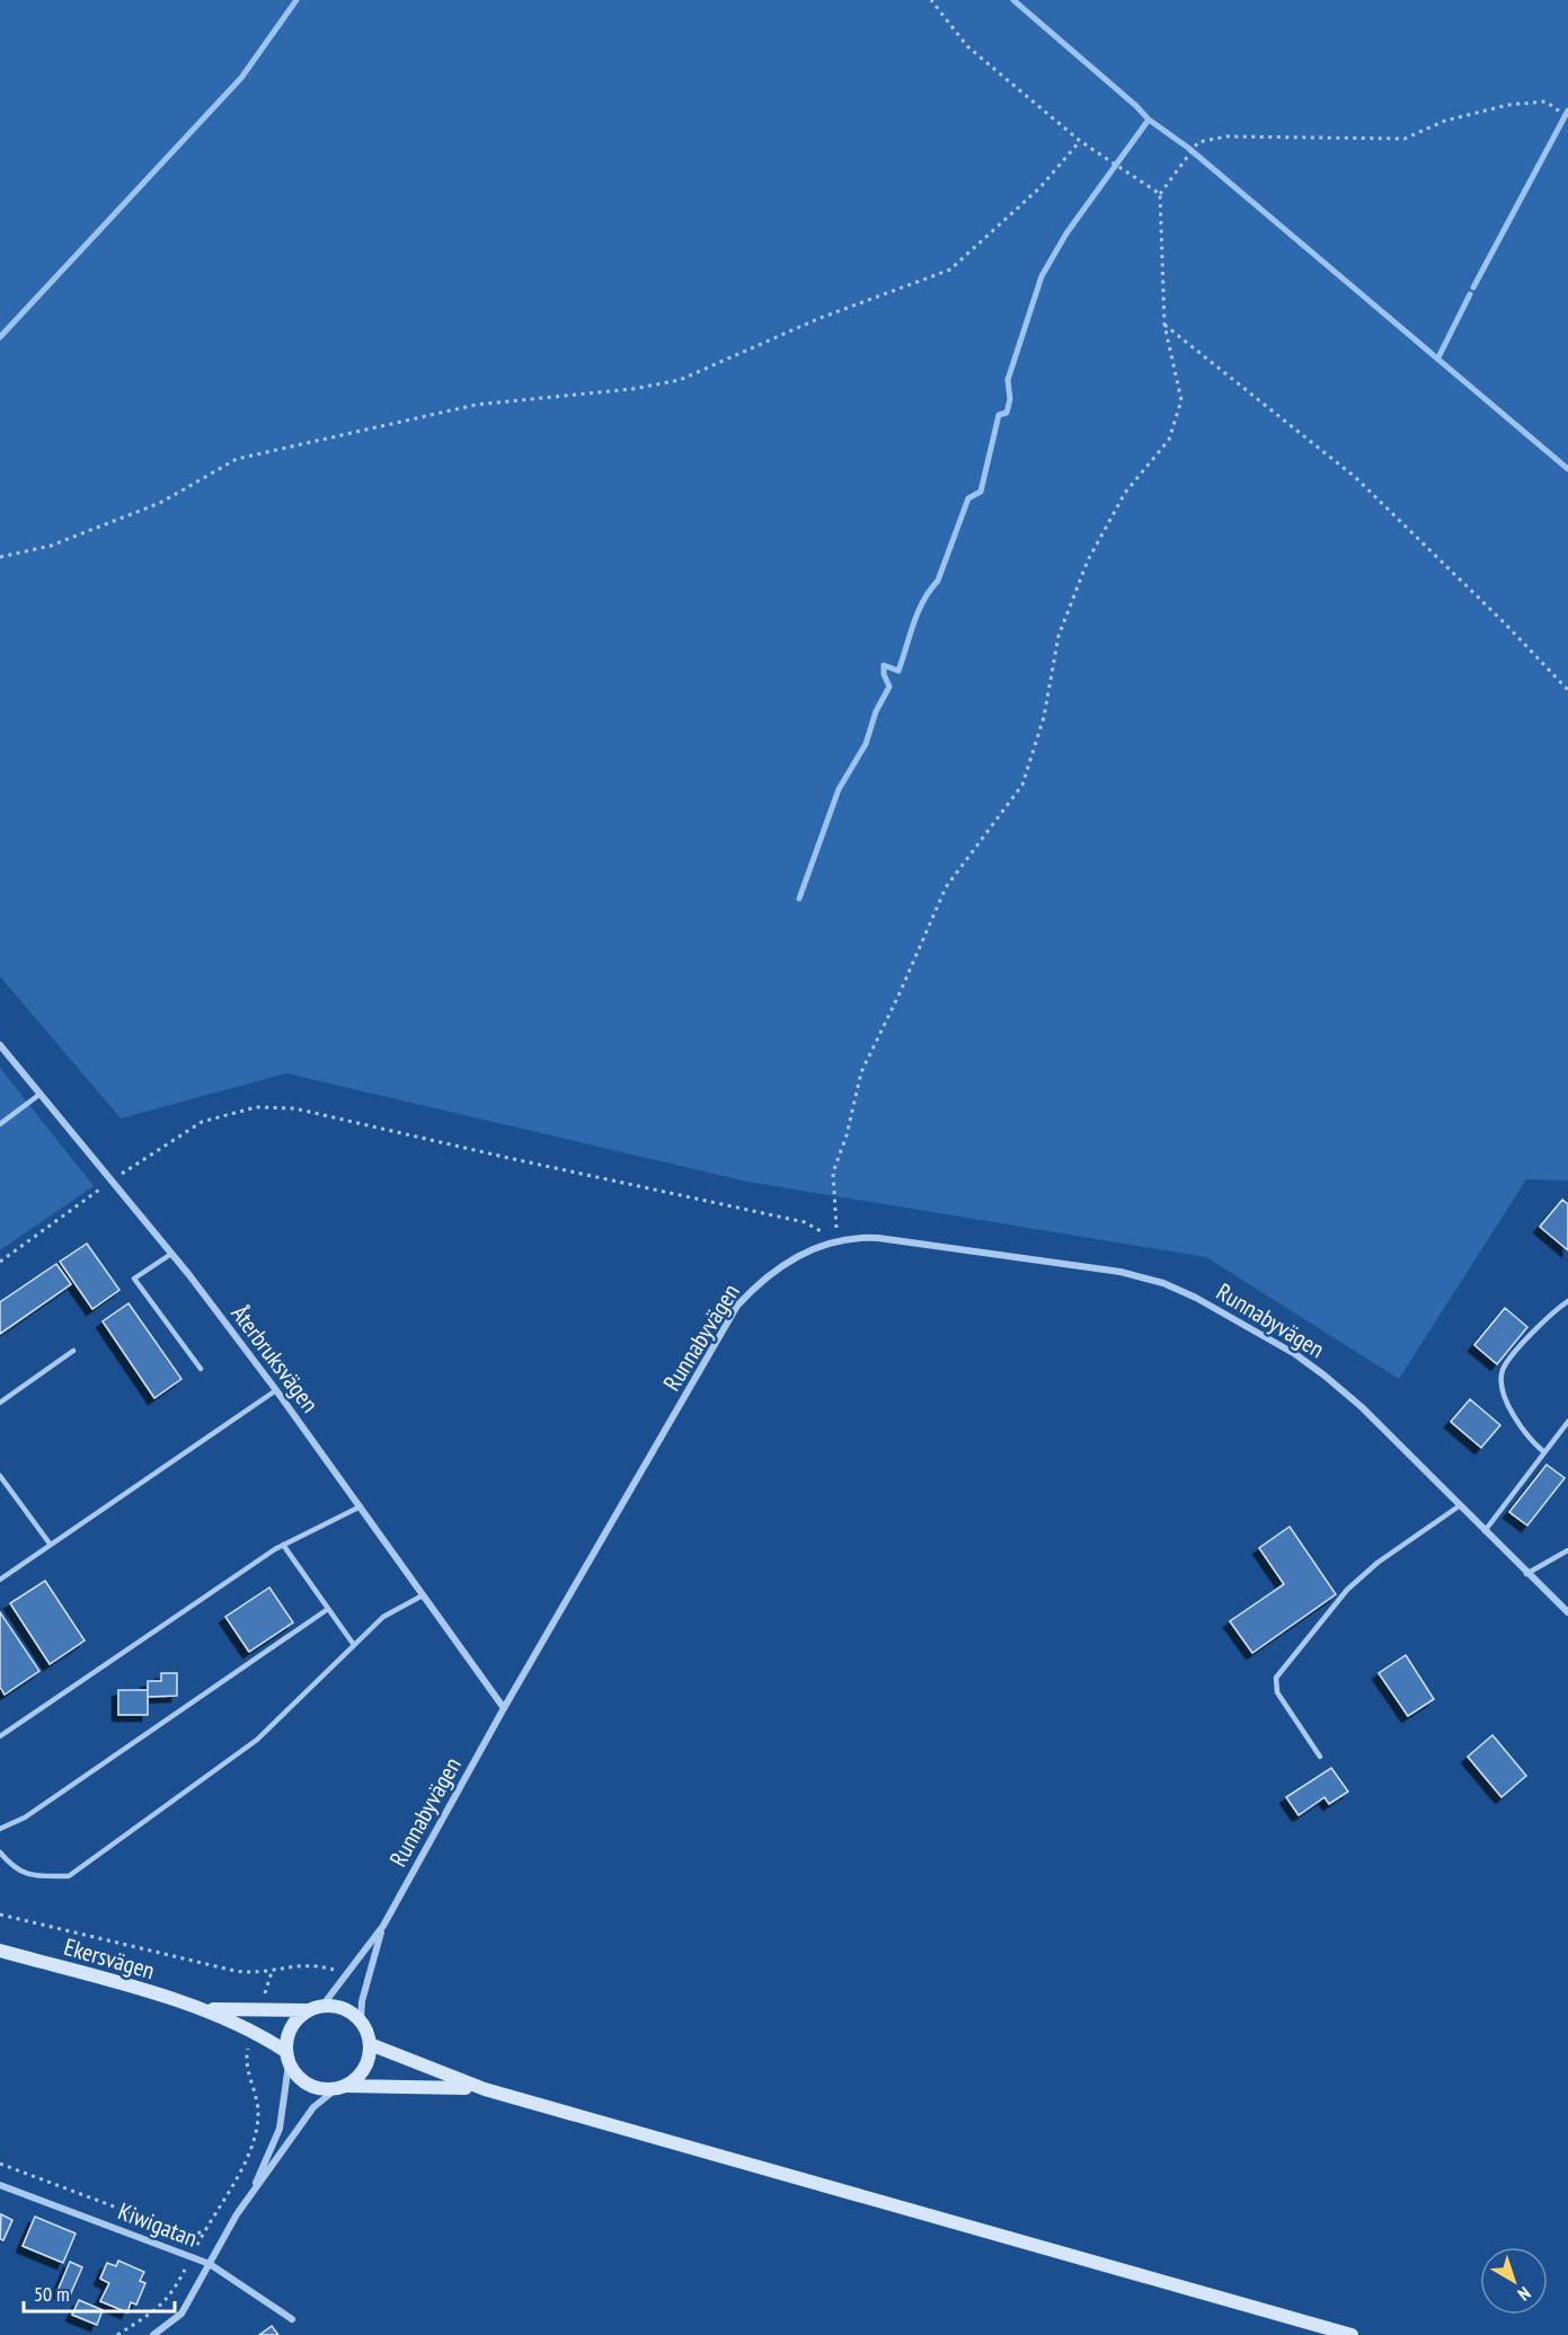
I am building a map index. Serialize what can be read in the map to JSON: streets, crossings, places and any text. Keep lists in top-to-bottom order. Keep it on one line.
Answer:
{"streets":{"main road":["Ekersvägen"],"street":["Runnabyvägen","Återbruksvägen","Kiwigatan"]},"crossings":[["Runnabyvägen","Återbruksvägen"],["Runnabyvägen","Ekersvägen"]],"scale_bar":"50 m","north":"bottom right"}
